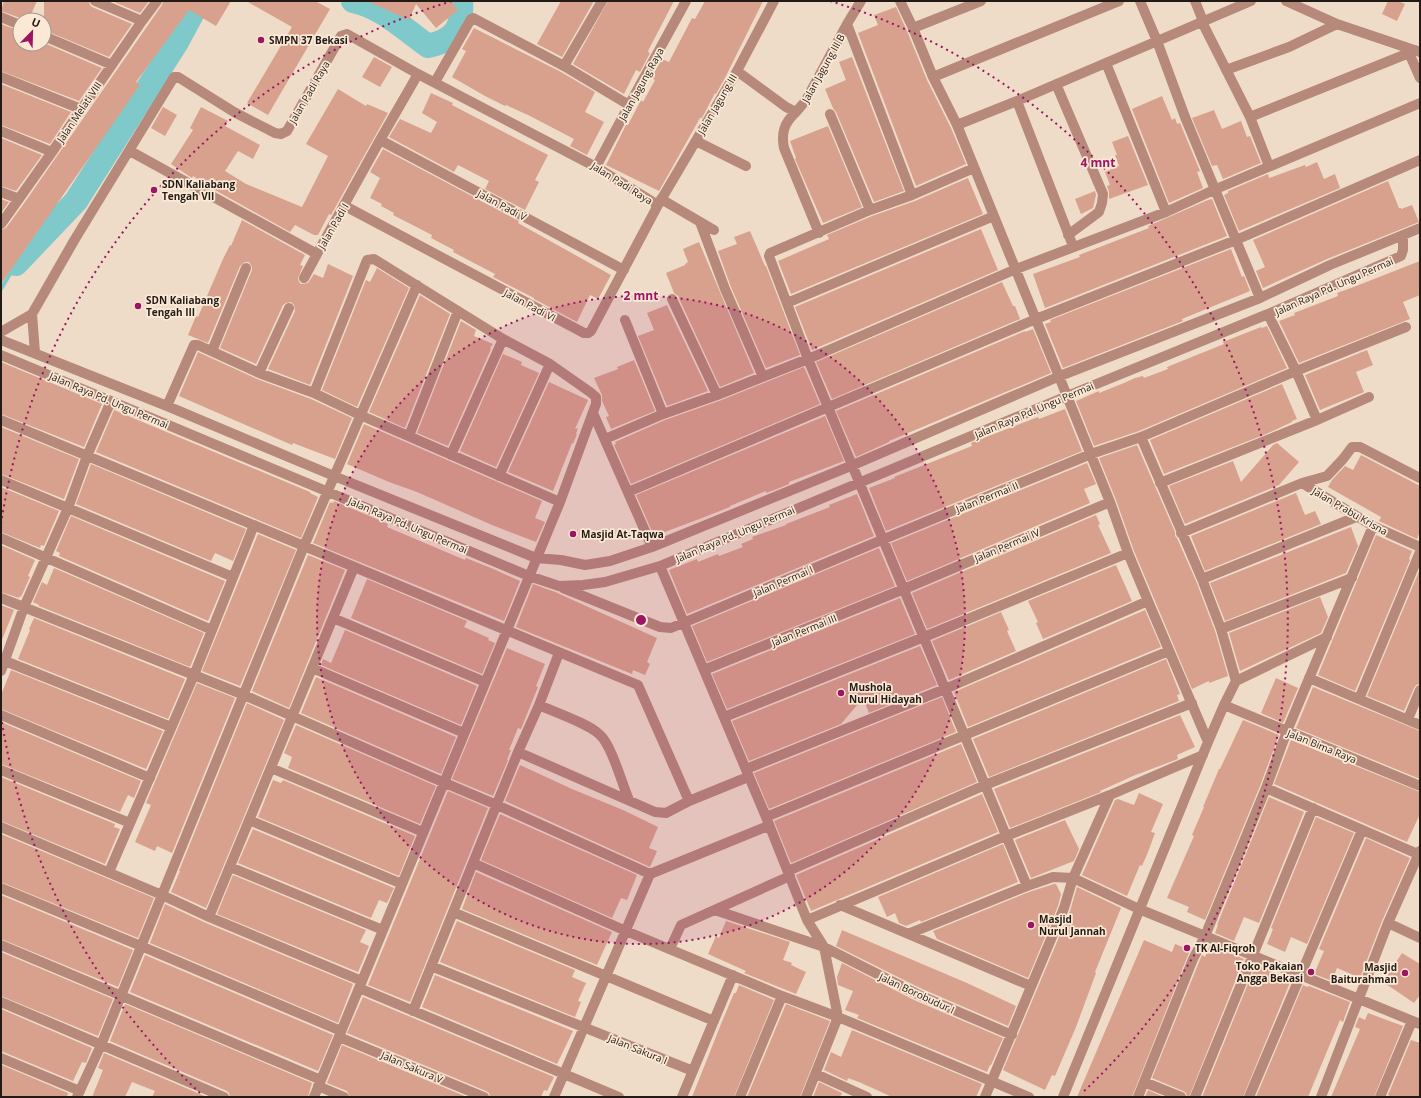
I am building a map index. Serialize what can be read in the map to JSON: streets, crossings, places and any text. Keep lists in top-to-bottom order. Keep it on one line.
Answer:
{"streets":{"street":["Jalan Jagung III B","Jalan Jagung Raya","Jalan Padi Raya","Jalan Jagung III","Jalan Melati VIII","Jalan Padi V","Jalan Padi I","Jalan Raya Pd. Ungu Permai","Jalan Padi VI","Jalan Permai II","Jalan Prabu Krisna","Jalan Permai IV","Jalan Permai I","Jalan Permai III","Jalan Bima Raya","Jalan Borobudur I","Jalan Sakura I","Jalan Sakura V"]},"crossings":[["Jalan Jagung III B","Jalan Jagung III"],["Jalan Jagung Raya","Jalan Padi Raya"],["Jalan Padi Raya","Jalan Jagung III"],["Jalan Padi Raya","Jalan Padi I"],["Jalan Padi Raya","Jalan Padi VI"],["Jalan Jagung III","Jalan Padi VI"],["Jalan Padi V","Jalan Padi I"],["Jalan Padi V","Jalan Padi VI"],["Jalan Padi I","Jalan Padi VI"],["Jalan Raya Pd. Ungu Permai","Jalan Permai I"],["Jalan Permai II","Jalan Permai I"],["Jalan Permai IV","Jalan Permai III"]],"places":["SMPN 37 Bekasi","SDN Kaliabang Tengah VII","SDN Kaliabang Tengah III","Masjid At-Taqwa","Mushola Nurul Hidayah","Masjid Nurul Jannah","TK Al-Fiqroh","Toko Pakaian Angga Bekasi","Masjid Baiturahman"],"north":"top right","rings":["4 mnt","2 mnt"]}
